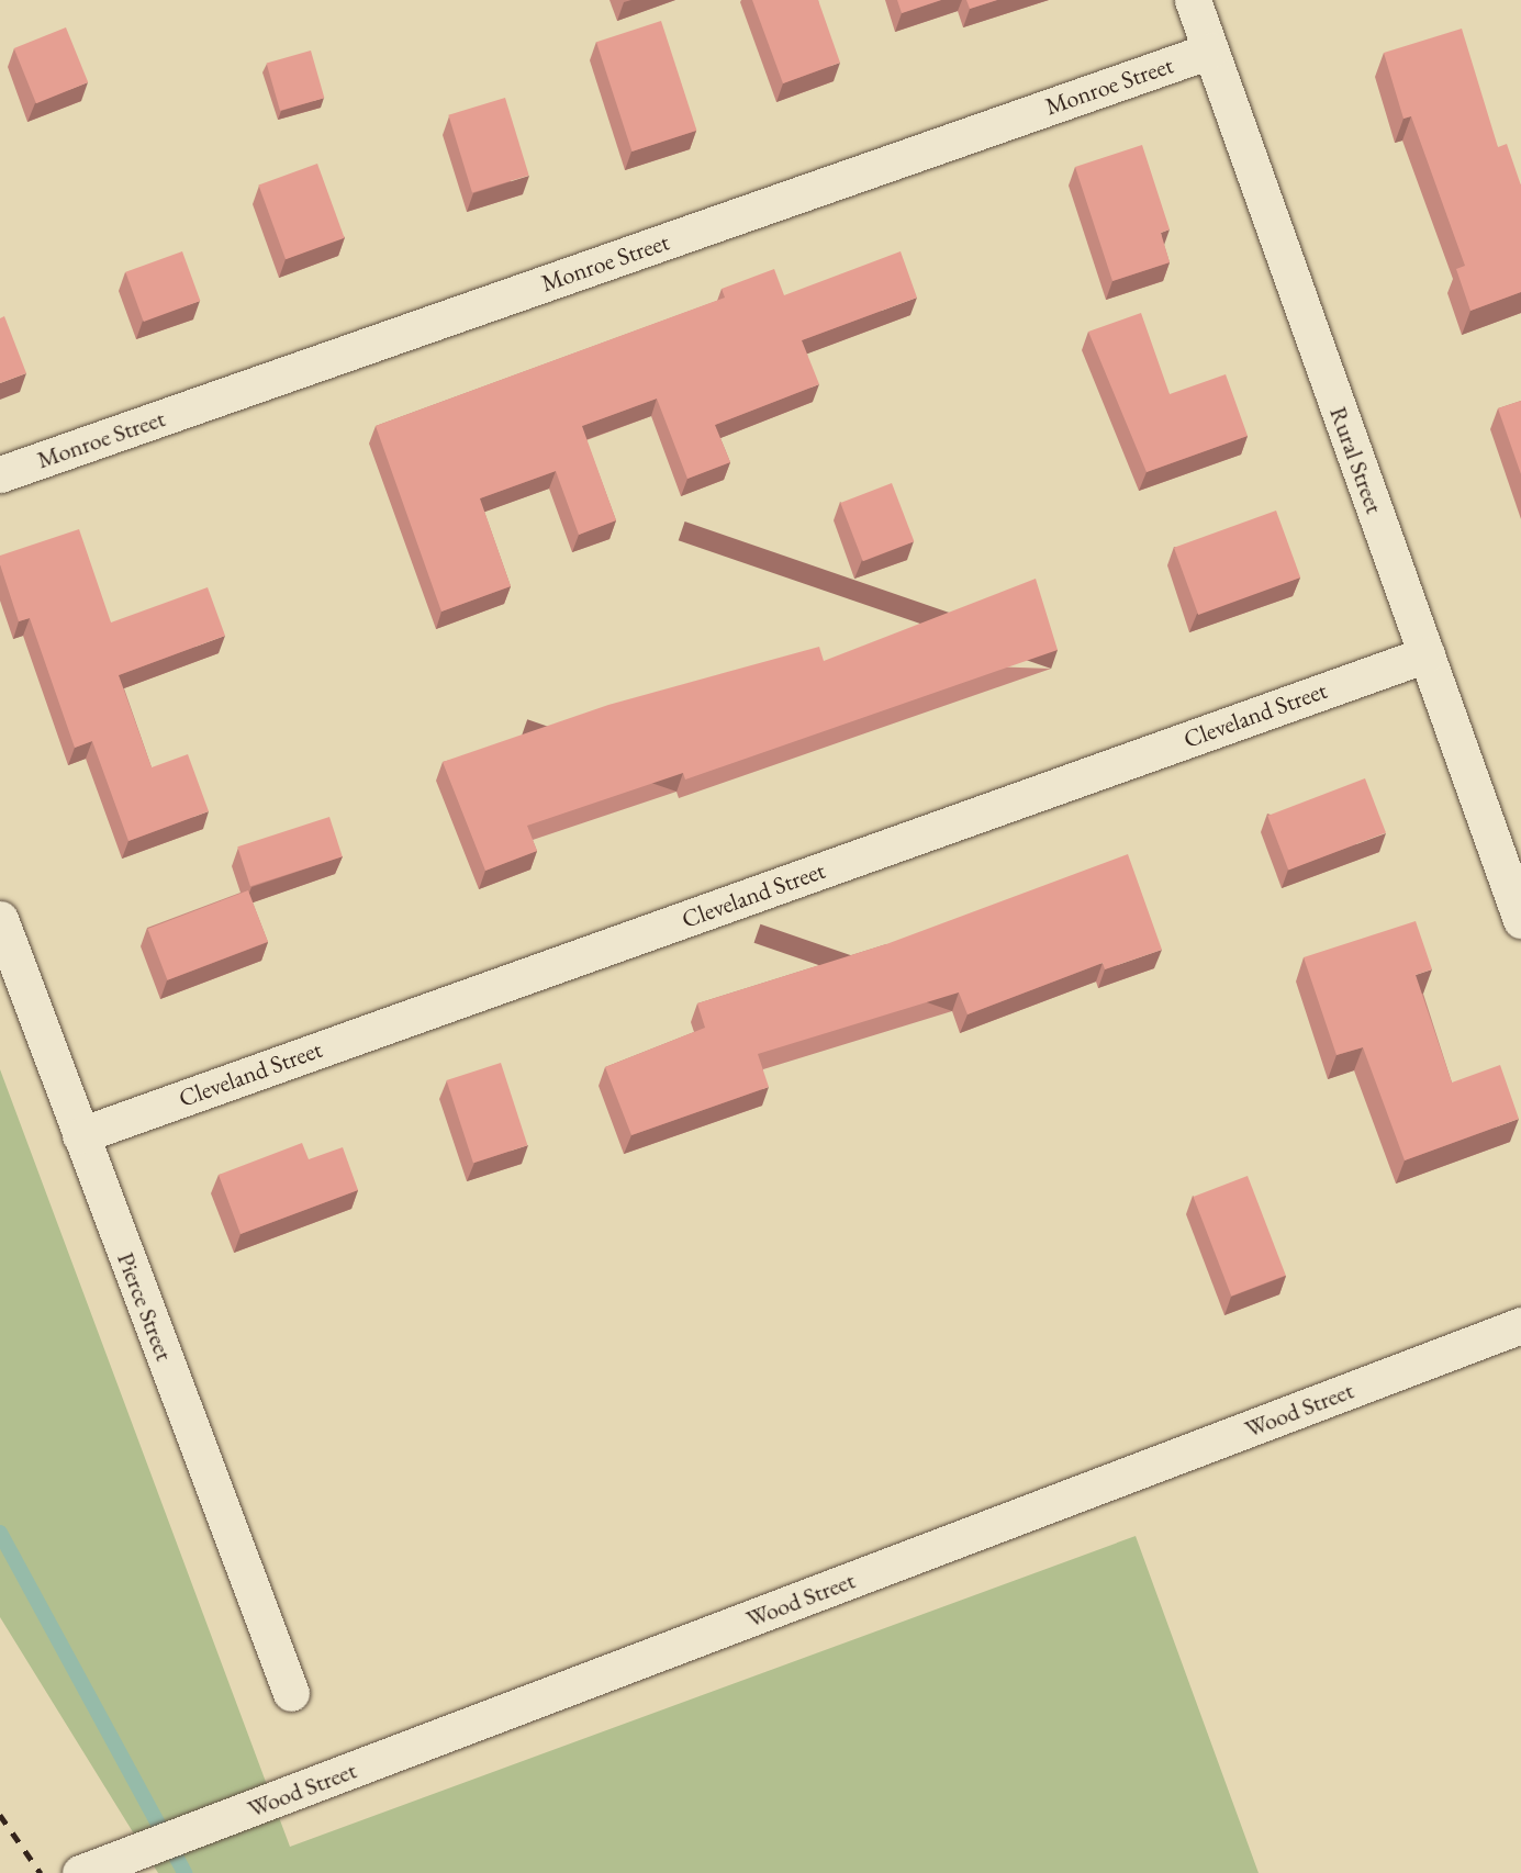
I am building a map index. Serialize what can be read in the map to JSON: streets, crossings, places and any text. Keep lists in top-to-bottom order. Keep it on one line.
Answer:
{"streets":{"street":["Monroe Street","Rural Street","Cleveland Street","Pierce Street","Wood Street"]},"crossings":[["Monroe Street","Rural Street"],["Rural Street","Cleveland Street"],["Cleveland Street","Pierce Street"]]}
